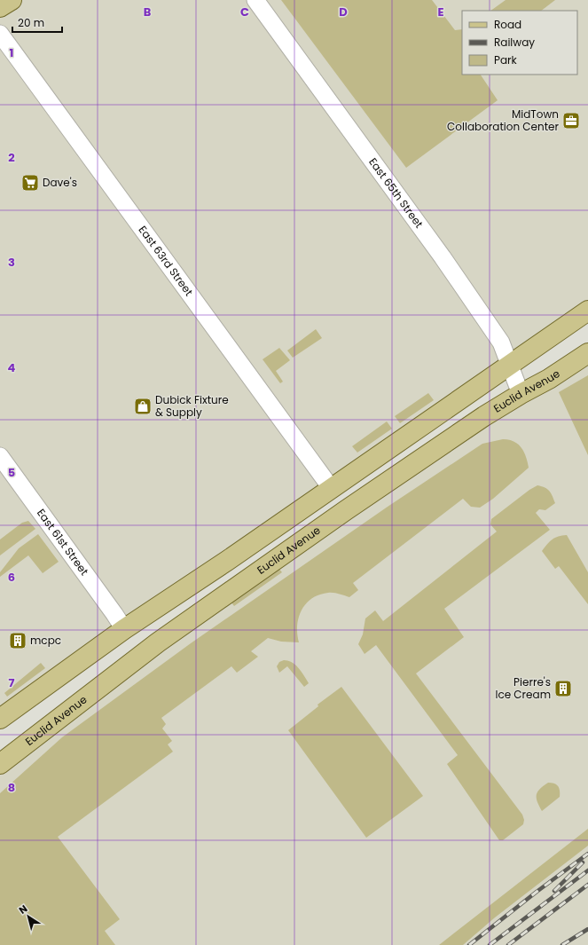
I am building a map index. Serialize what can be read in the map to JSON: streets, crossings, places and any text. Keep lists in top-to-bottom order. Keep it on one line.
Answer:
{"streets":{"main road":["Euclid Avenue"],"street":["East 65th Street","East 63rd Street","East 61st Street"]},"crossings":[["East 65th Street","Euclid Avenue"]],"places":{"office":["MidTown Collaboration Center"],"supermarket":["Dave's"],"shop":["Dubick Fixture & Supply"],"building":["mcpc","Pierre's Ice Cream"]},"legend":["Road","Railway","Park"],"scale_bar":"20 m","north":"top left","grid":{"columns":["B","C","D","E"],"rows":["1","2","3","4","5","6","7","8"]}}
